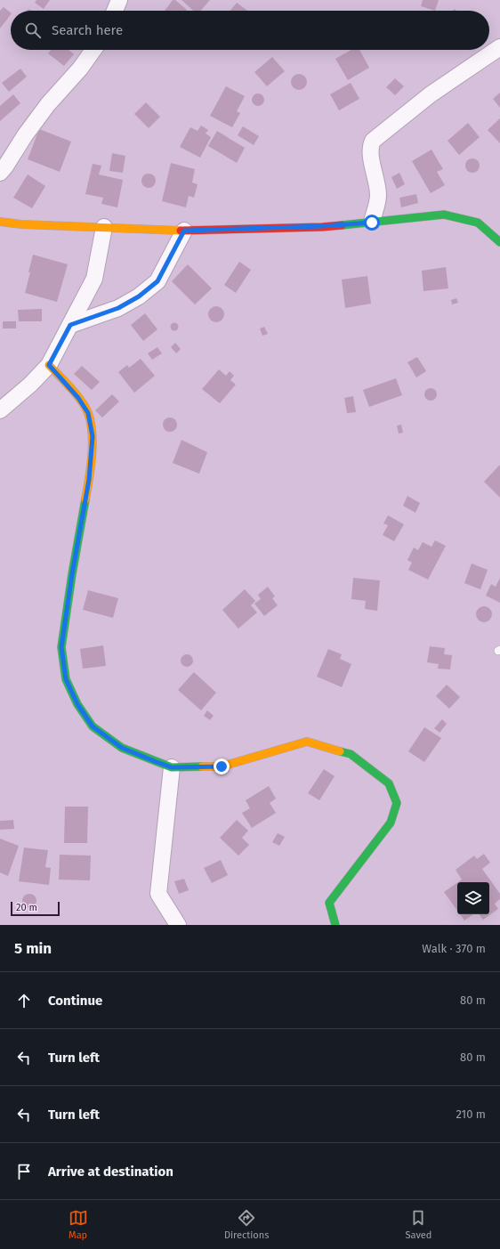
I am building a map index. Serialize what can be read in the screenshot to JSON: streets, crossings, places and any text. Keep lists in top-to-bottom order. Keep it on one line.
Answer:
{"scale_bar":"20 m","page":{"search":"Search here","scale":"20 m","heading":["5 min","Walk · 370 m"],"list":[["Continue","80 m"],["Turn left","80 m"],["Turn left","210 m"],"Arrive at destination"],"nav":["Map","Directions","Saved"]}}
